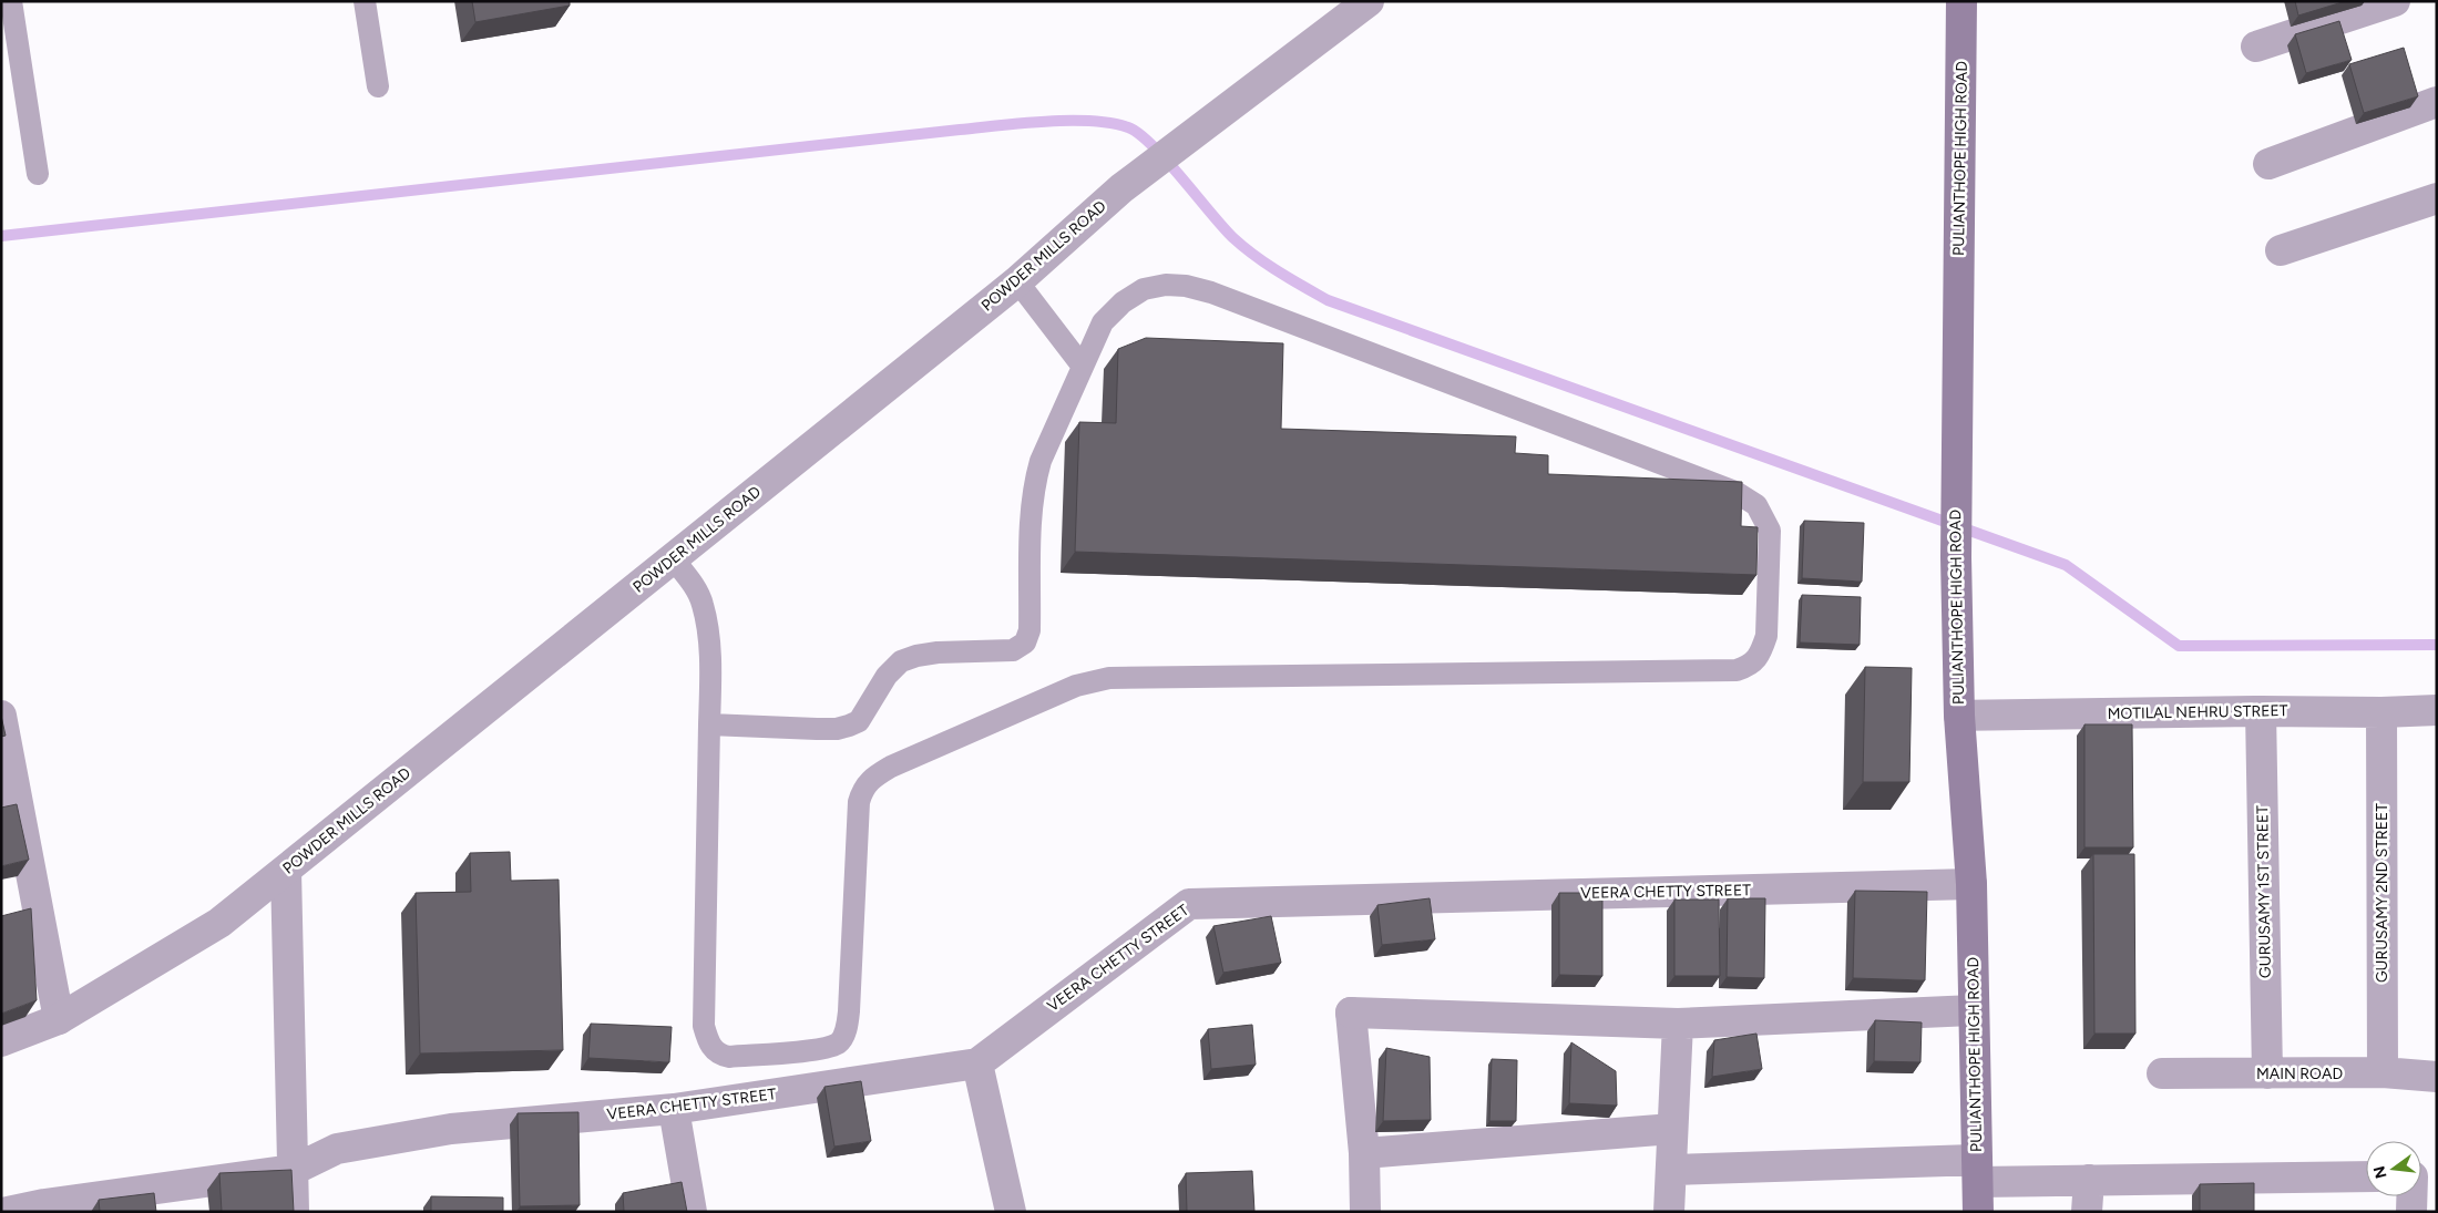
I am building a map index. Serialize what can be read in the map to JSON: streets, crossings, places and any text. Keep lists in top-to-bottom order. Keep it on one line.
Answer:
{"streets":{"main road":["PULIANTHOPE HIGH ROAD"],"street":["POWDER MILLS ROAD","MOTILAL NEHRU STREET","VEERA CHETTY STREET","GURUSAMY 1ST STREET","GURUSAMY 2ND STREET","MAIN ROAD"]},"crossings":[["PULIANTHOPE HIGH ROAD","MOTILAL NEHRU STREET"],["PULIANTHOPE HIGH ROAD","VEERA CHETTY STREET"],["MOTILAL NEHRU STREET","GURUSAMY 1ST STREET"],["MOTILAL NEHRU STREET","GURUSAMY 2ND STREET"],["GURUSAMY 1ST STREET","MAIN ROAD"],["GURUSAMY 2ND STREET","MAIN ROAD"]],"north":"left"}
